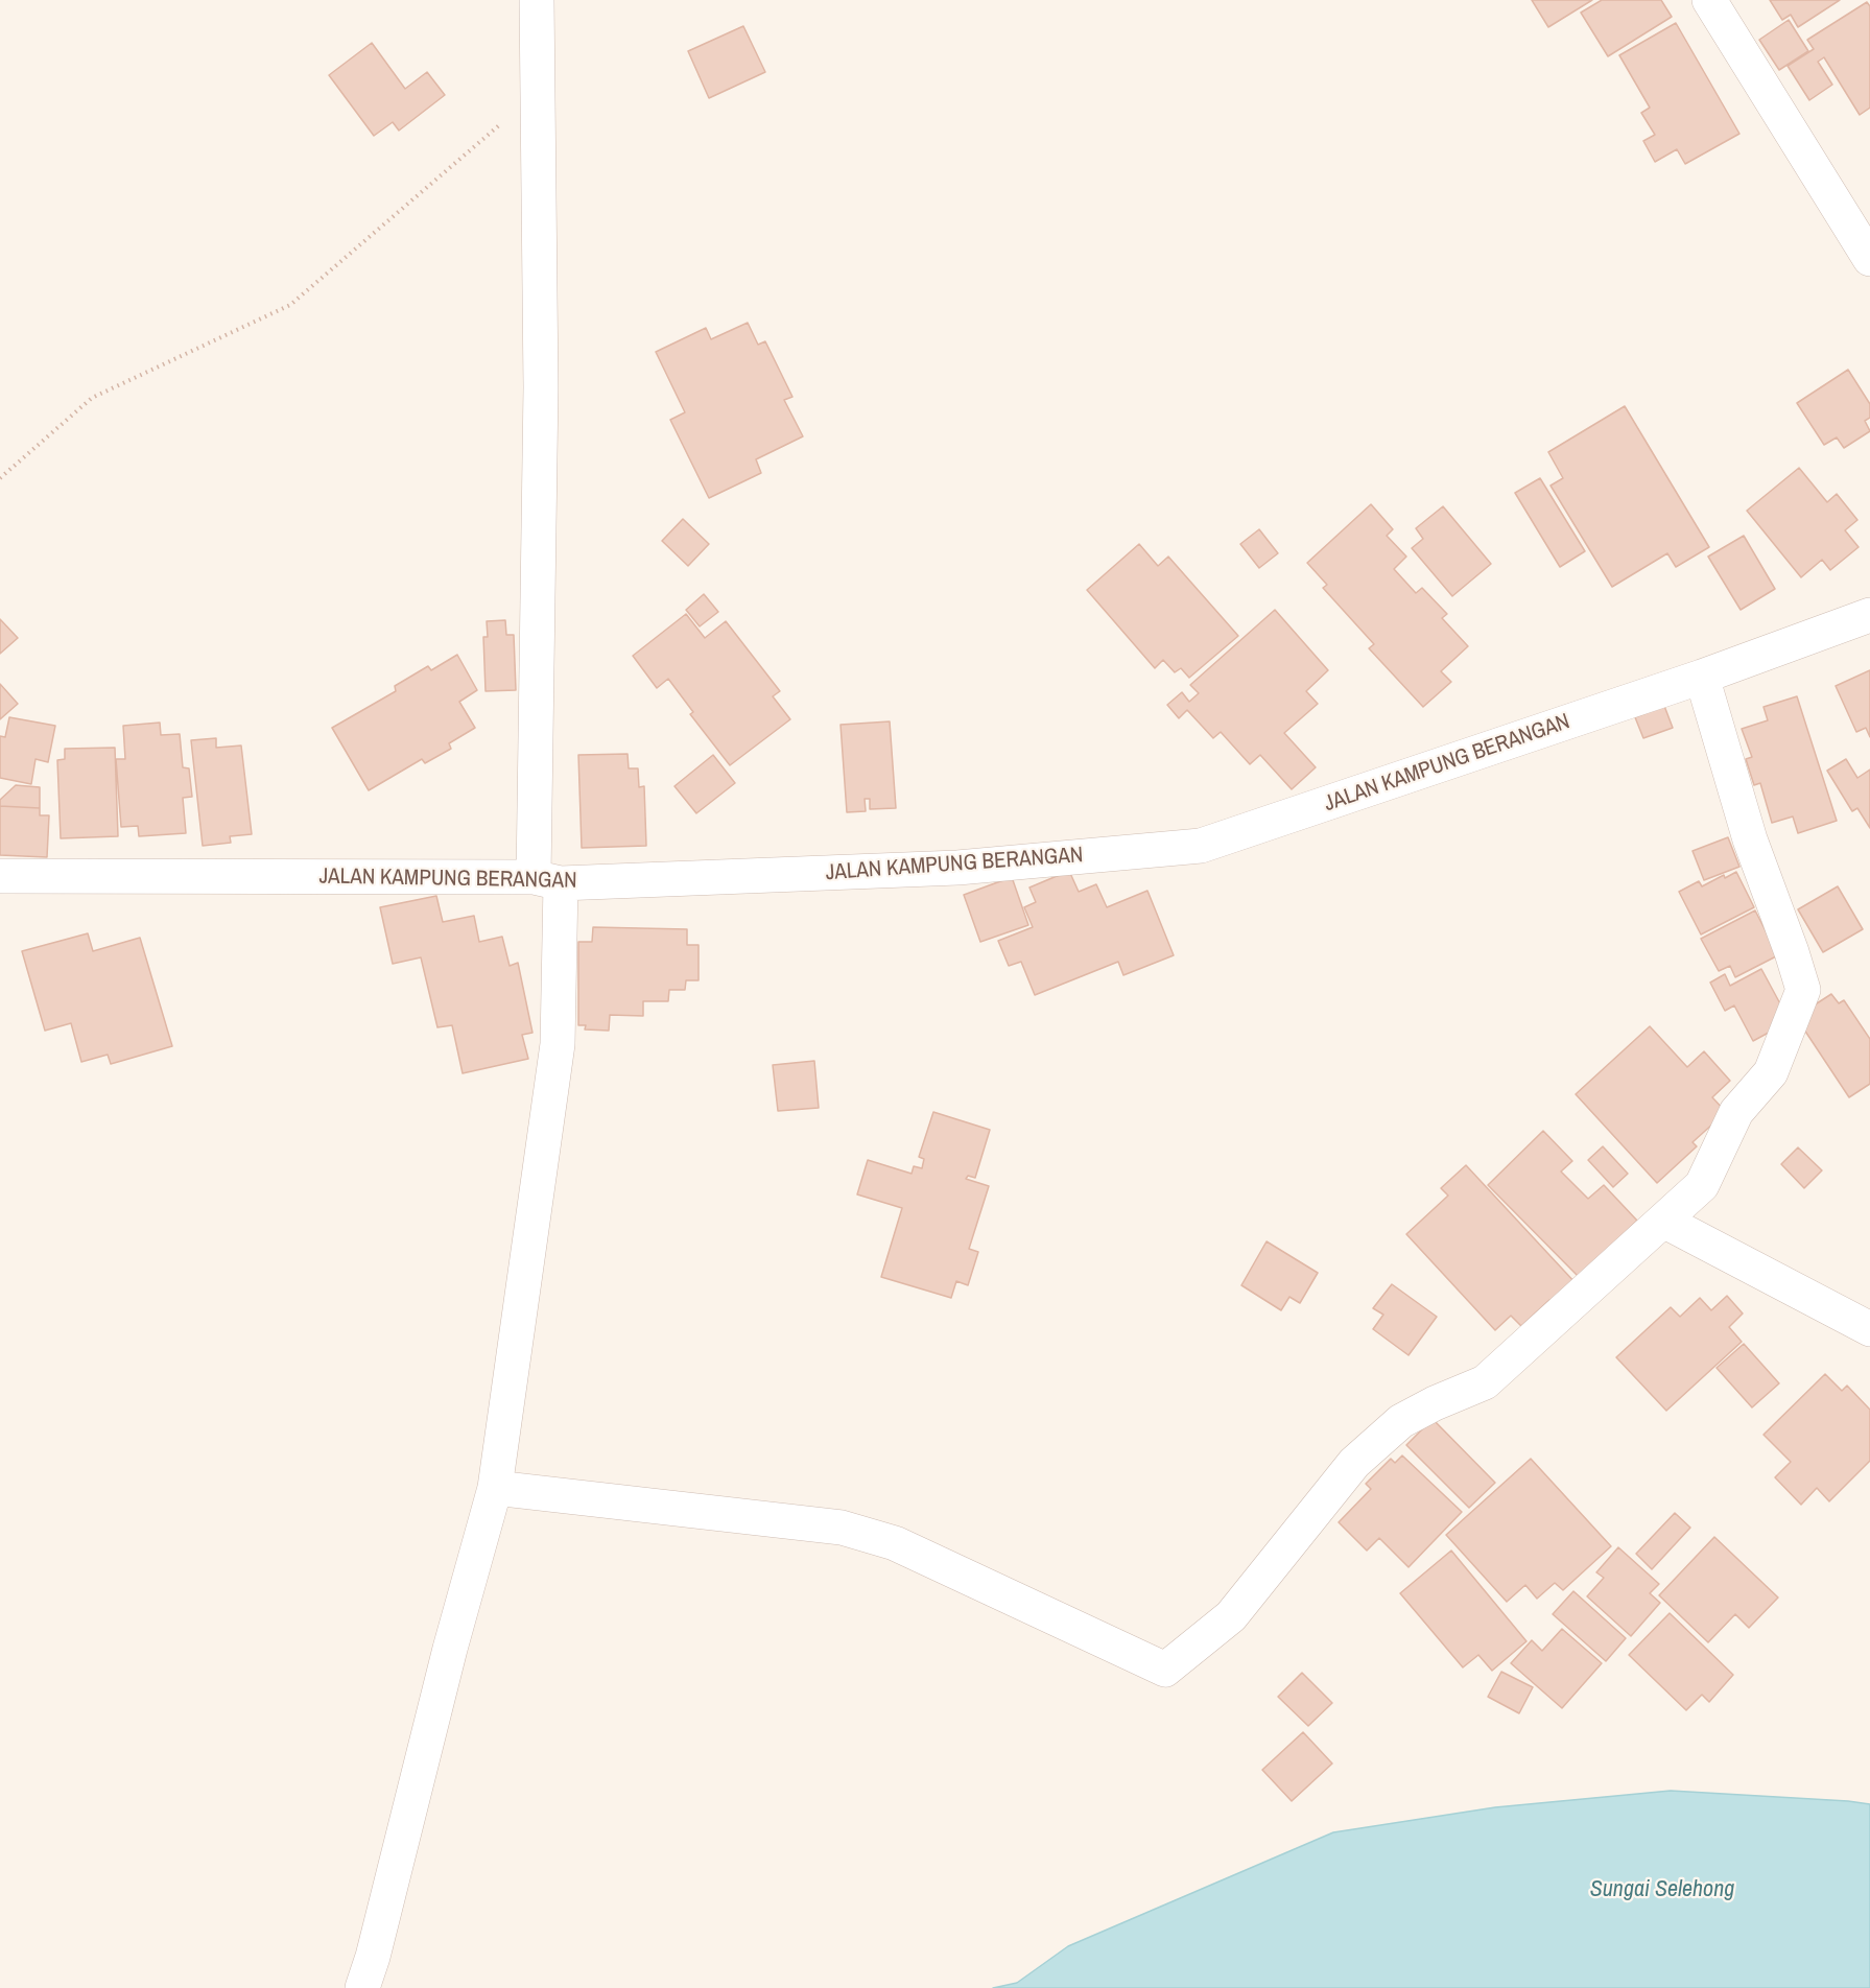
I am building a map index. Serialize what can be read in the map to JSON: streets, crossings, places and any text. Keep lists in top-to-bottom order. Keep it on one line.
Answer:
{"streets":{"street":["JALAN KAMPUNG BERANGAN"]},"water":["Sungai Selehong"]}
